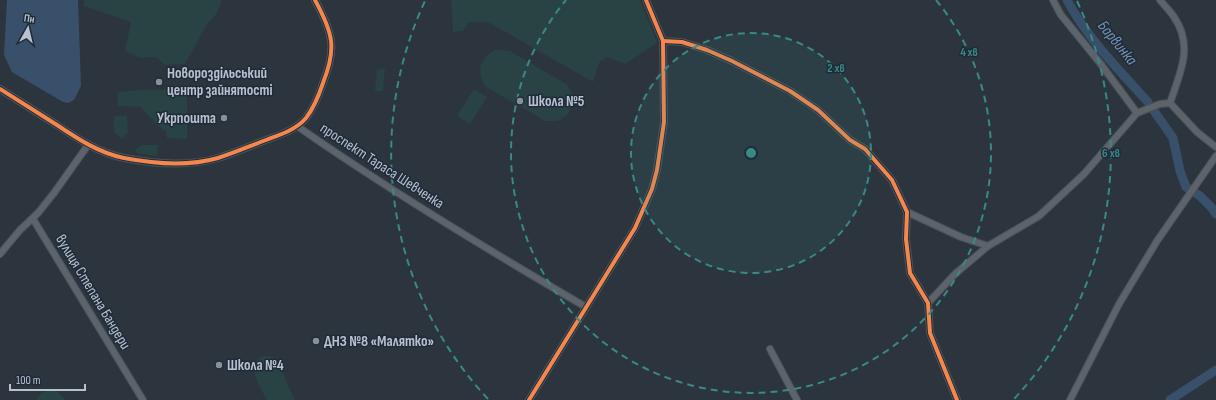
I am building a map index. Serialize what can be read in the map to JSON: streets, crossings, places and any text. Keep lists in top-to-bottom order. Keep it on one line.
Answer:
{"streets":{"street":["проспект Тараса Шевченка","вулиця Степана Бандери"]},"water":["Барвинка"],"places":["Новороздільський центр зайнятості","Школа №5","Укрпошта","ДНЗ №8 «Малятко»","Школа №4"],"scale_bar":"100 m","north":"top","rings":["4 хв","2 хв","6 хв"]}
